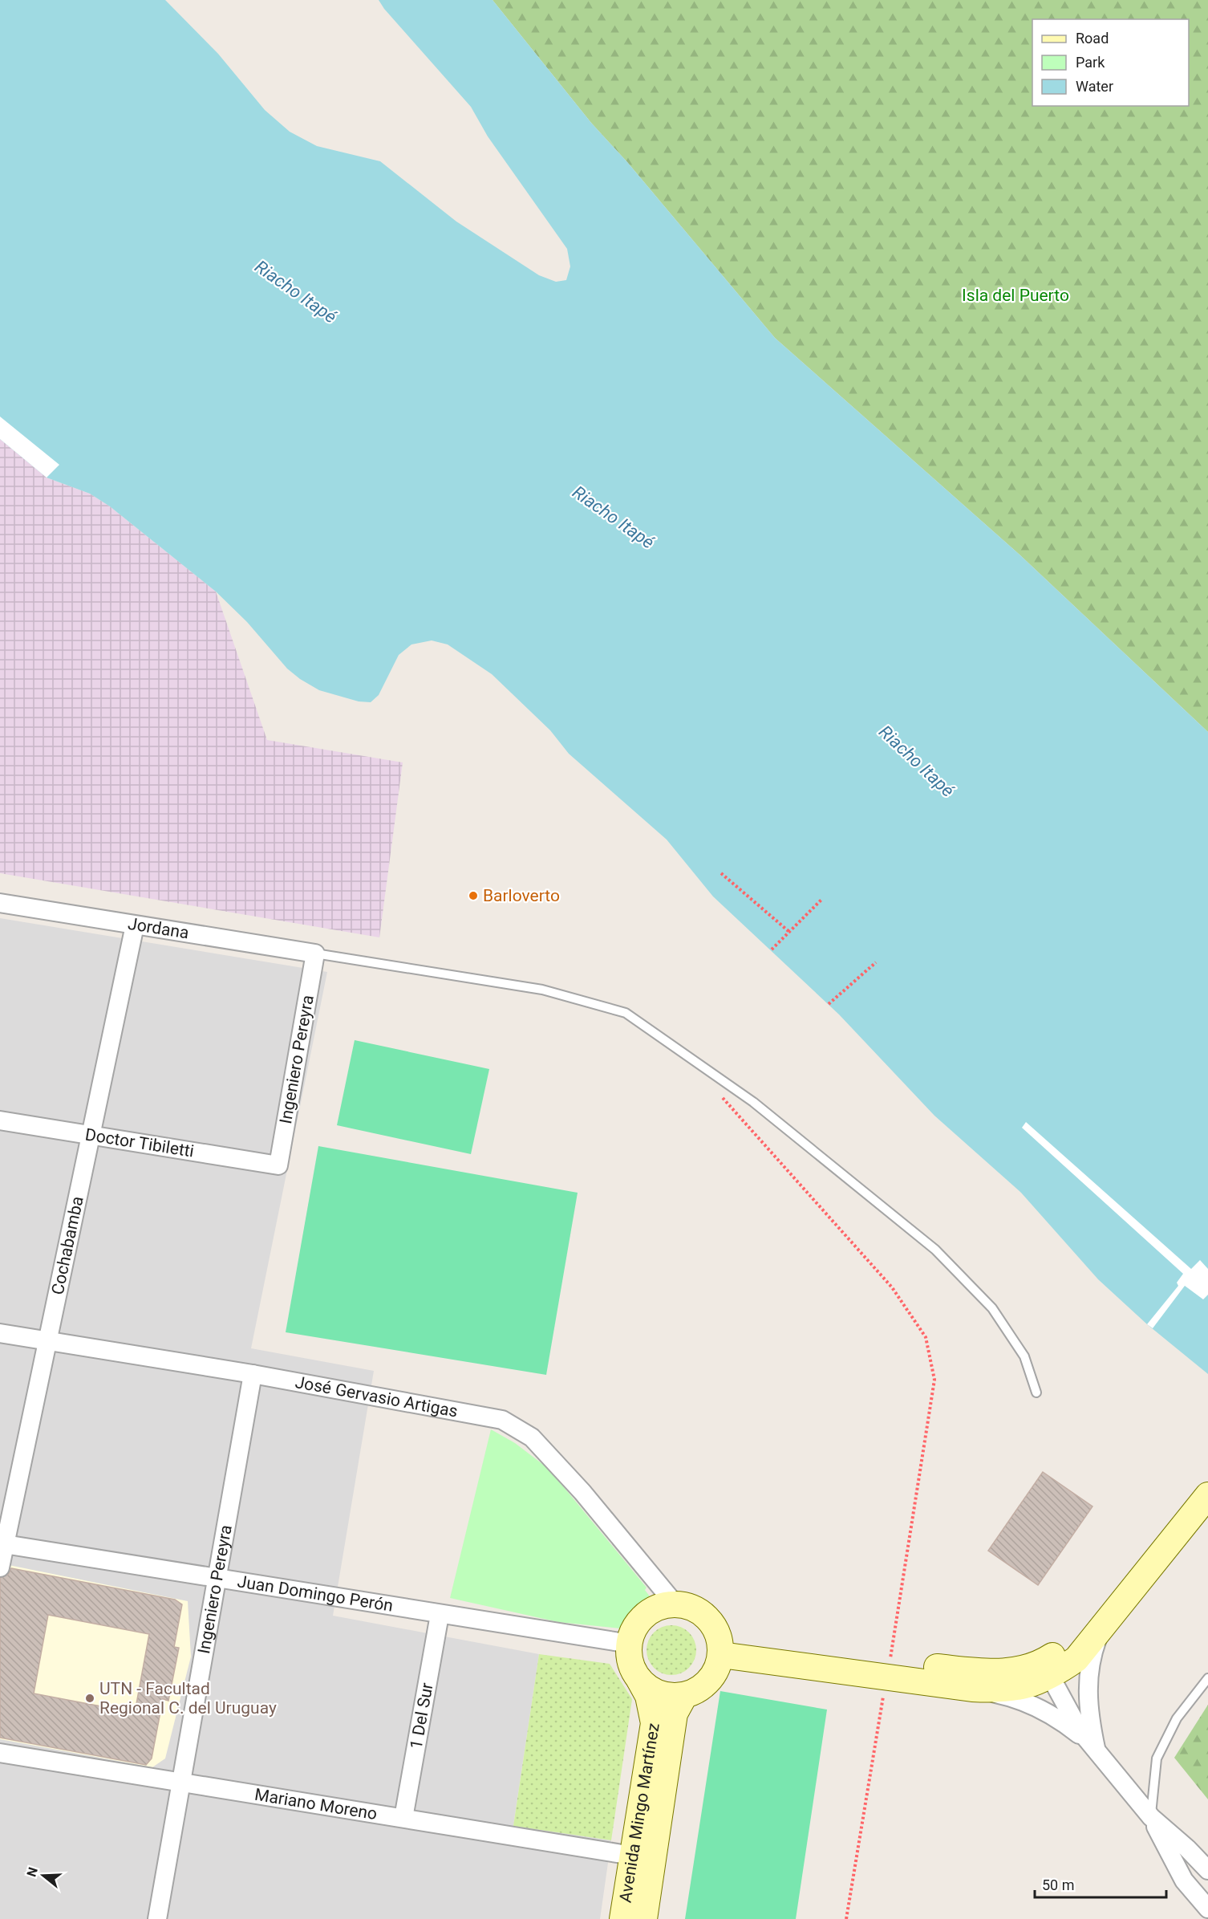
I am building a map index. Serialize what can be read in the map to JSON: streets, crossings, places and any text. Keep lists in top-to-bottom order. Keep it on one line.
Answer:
{"streets":{"main road":["Avenida Mingo Martínez"],"street":["Jordana","Ingeniero Pereyra","Doctor Tibiletti","Cochabamba","José Gervasio Artigas","Juan Domingo Perón","1 Del Sur","Mariano Moreno"]},"crossings":[["Jordana","Ingeniero Pereyra"],["Jordana","Cochabamba"],["Ingeniero Pereyra","Doctor Tibiletti"],["Ingeniero Pereyra","José Gervasio Artigas"],["Ingeniero Pereyra","Juan Domingo Perón"],["Ingeniero Pereyra","Mariano Moreno"],["Doctor Tibiletti","Cochabamba"],["Cochabamba","José Gervasio Artigas"],["Cochabamba","Juan Domingo Perón"],["José Gervasio Artigas","Juan Domingo Perón"],["José Gervasio Artigas","Avenida Mingo Martínez"],["Juan Domingo Perón","1 Del Sur"],["Juan Domingo Perón","Avenida Mingo Martínez"],["1 Del Sur","Mariano Moreno"],["Mariano Moreno","Avenida Mingo Martínez"]],"water":["Riacho Itapé"],"parks":["Isla del Puerto"],"places":["Barloverto","UTN - Facultad Regional C. del Uruguay"],"legend":["Road","Park","Water"],"scale_bar":"50 m","north":"left"}
